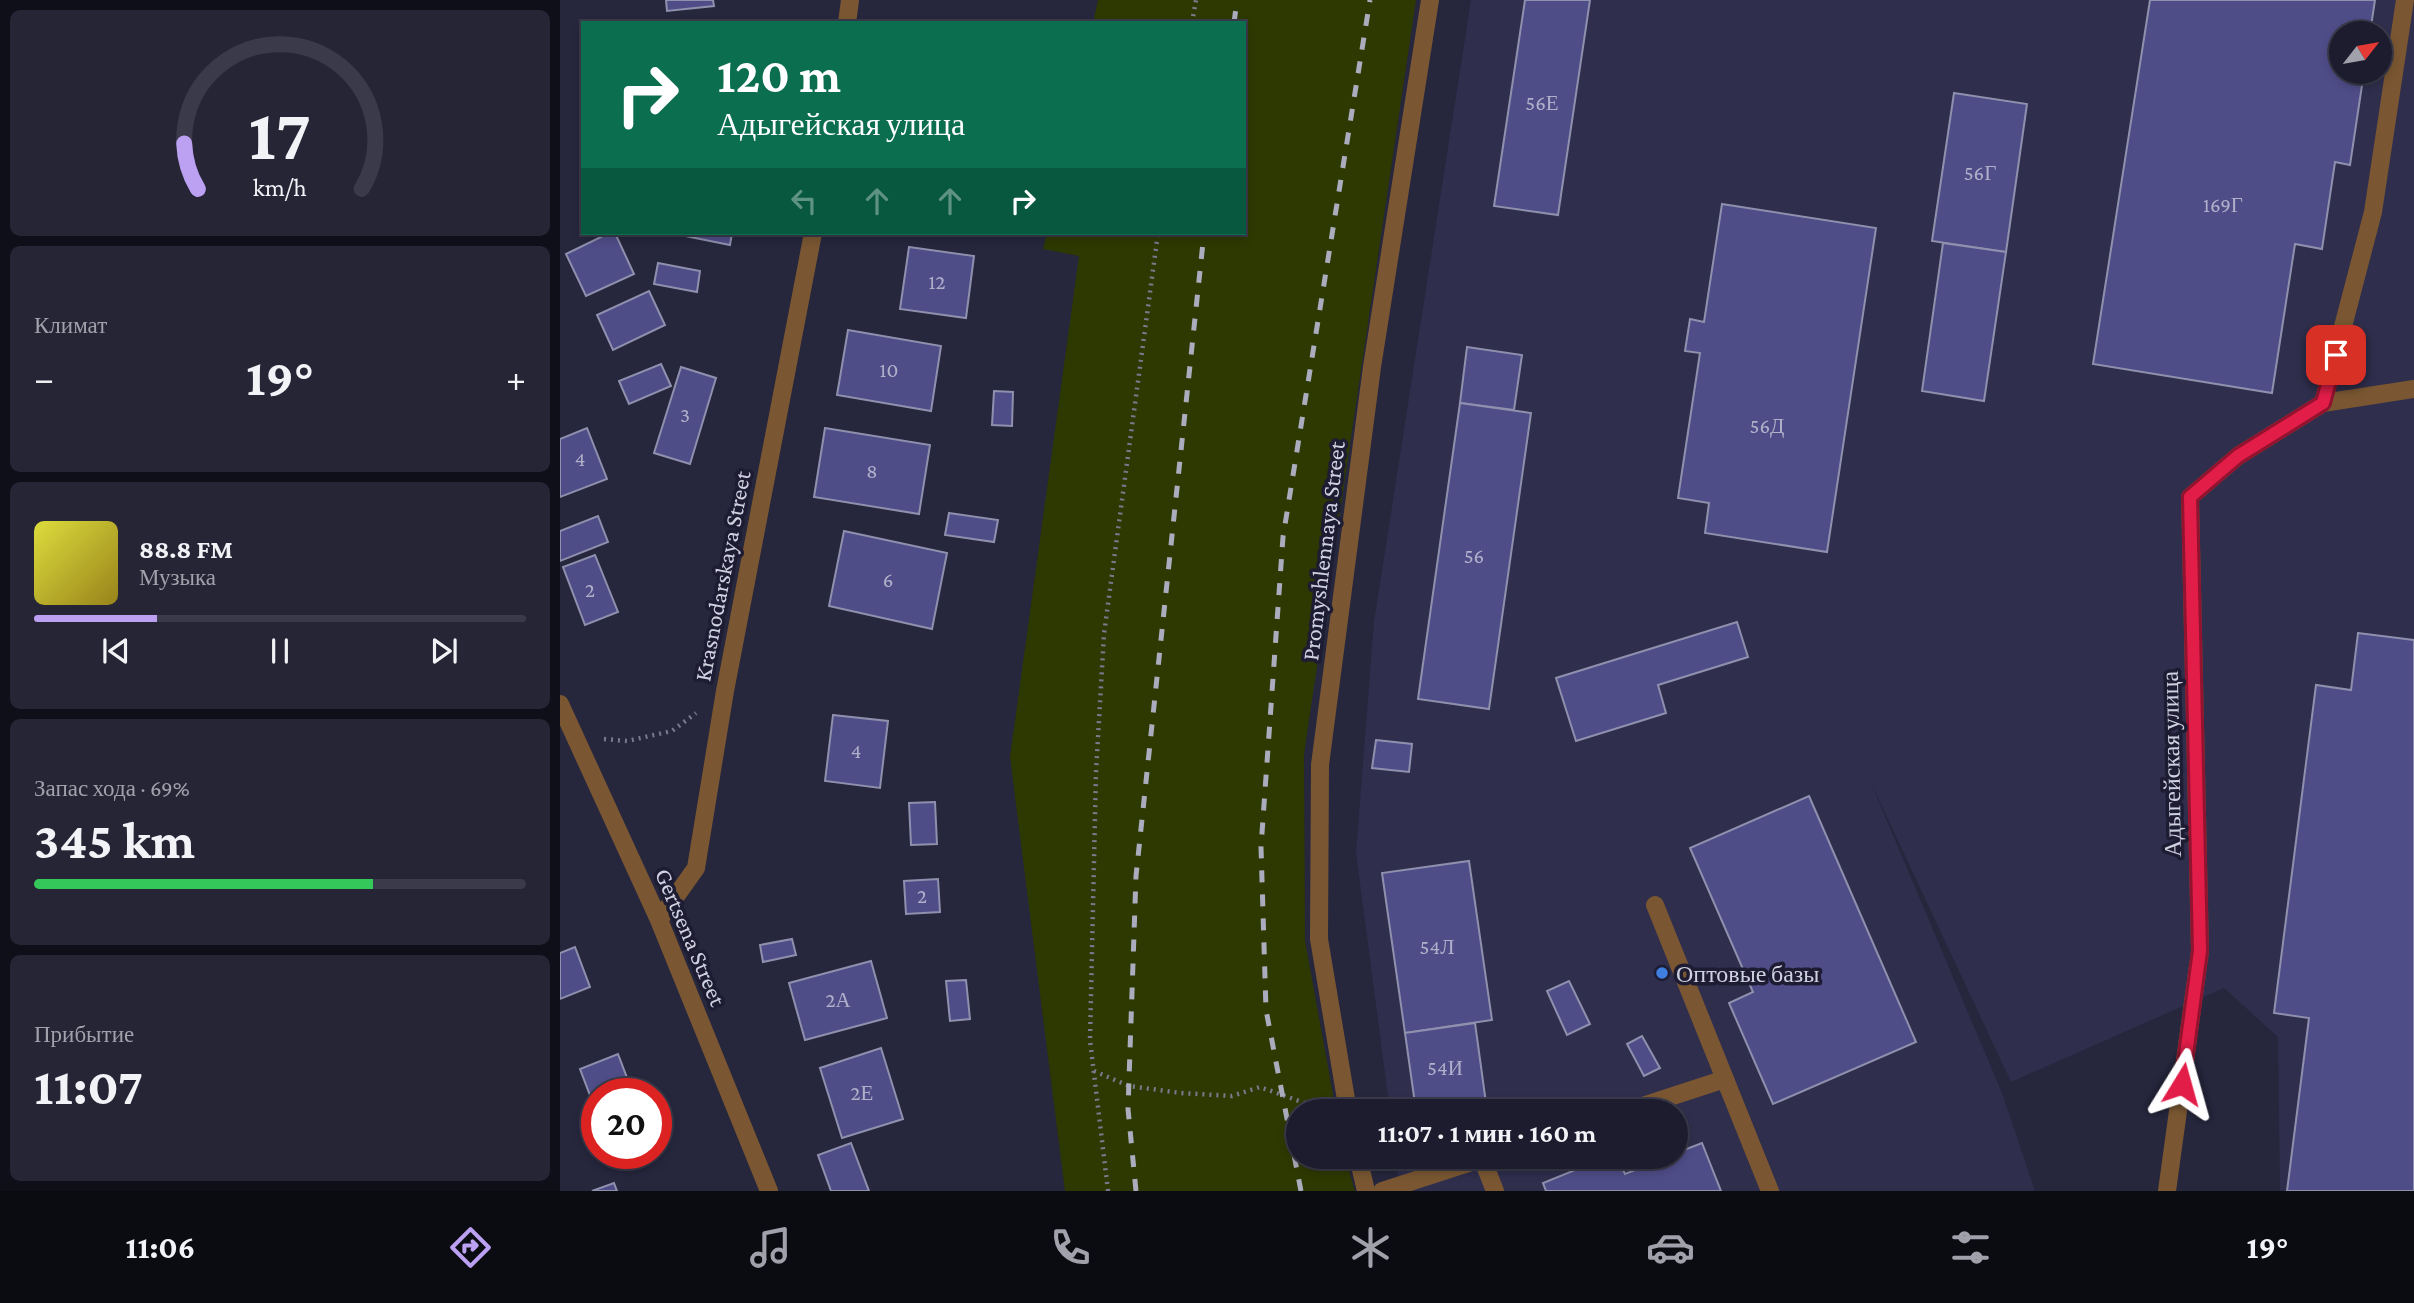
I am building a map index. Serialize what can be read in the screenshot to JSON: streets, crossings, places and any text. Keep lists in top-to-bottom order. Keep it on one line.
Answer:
{"streets":{"street":["Promyshlennaya Street","Krasnodarskaya Street","Адыгейская улица","Gertsena Street"]},"crossings":[["Krasnodarskaya Street","Gertsena Street"]],"places":["Оптовые базы"],"house_numbers":["56Е","56Г","169Г","12","10","3","56Д","4","8","56","6","2","4","2","54Л","2А","54И","2Е"],"north":"top right","page":{"turn":["120 m","Адыгейская улица"],"tile":["Климат",["Запас хода · 69%","345 km"],["Прибытие","11:07"]],"heat":["−","19°","+"],"song":["88.8 FM","Музыка"],"limit":"20","trip":"11:07 · 1 мин · 160 m","tabs":["11:06","19°"],"gauge":["17","km/h"]}}
